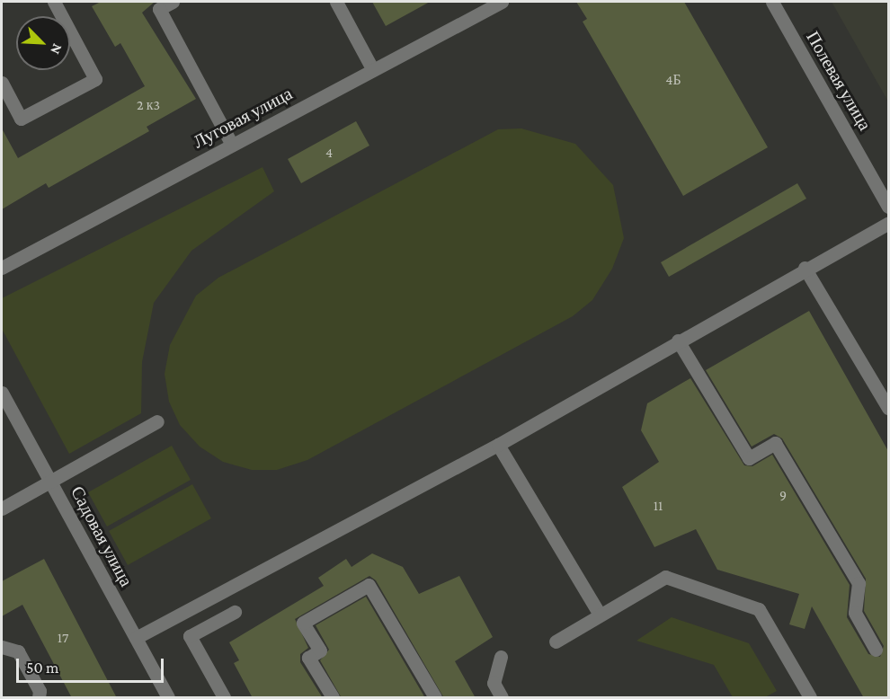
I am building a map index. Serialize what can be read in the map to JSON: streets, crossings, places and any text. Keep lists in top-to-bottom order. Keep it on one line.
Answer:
{"streets":{"street":["Полевая улица","Луговая улица","Садовая улица"]},"house_numbers":["4Б","2 к3","4","9","11","17"],"scale_bar":"50 m","north":"bottom right"}
